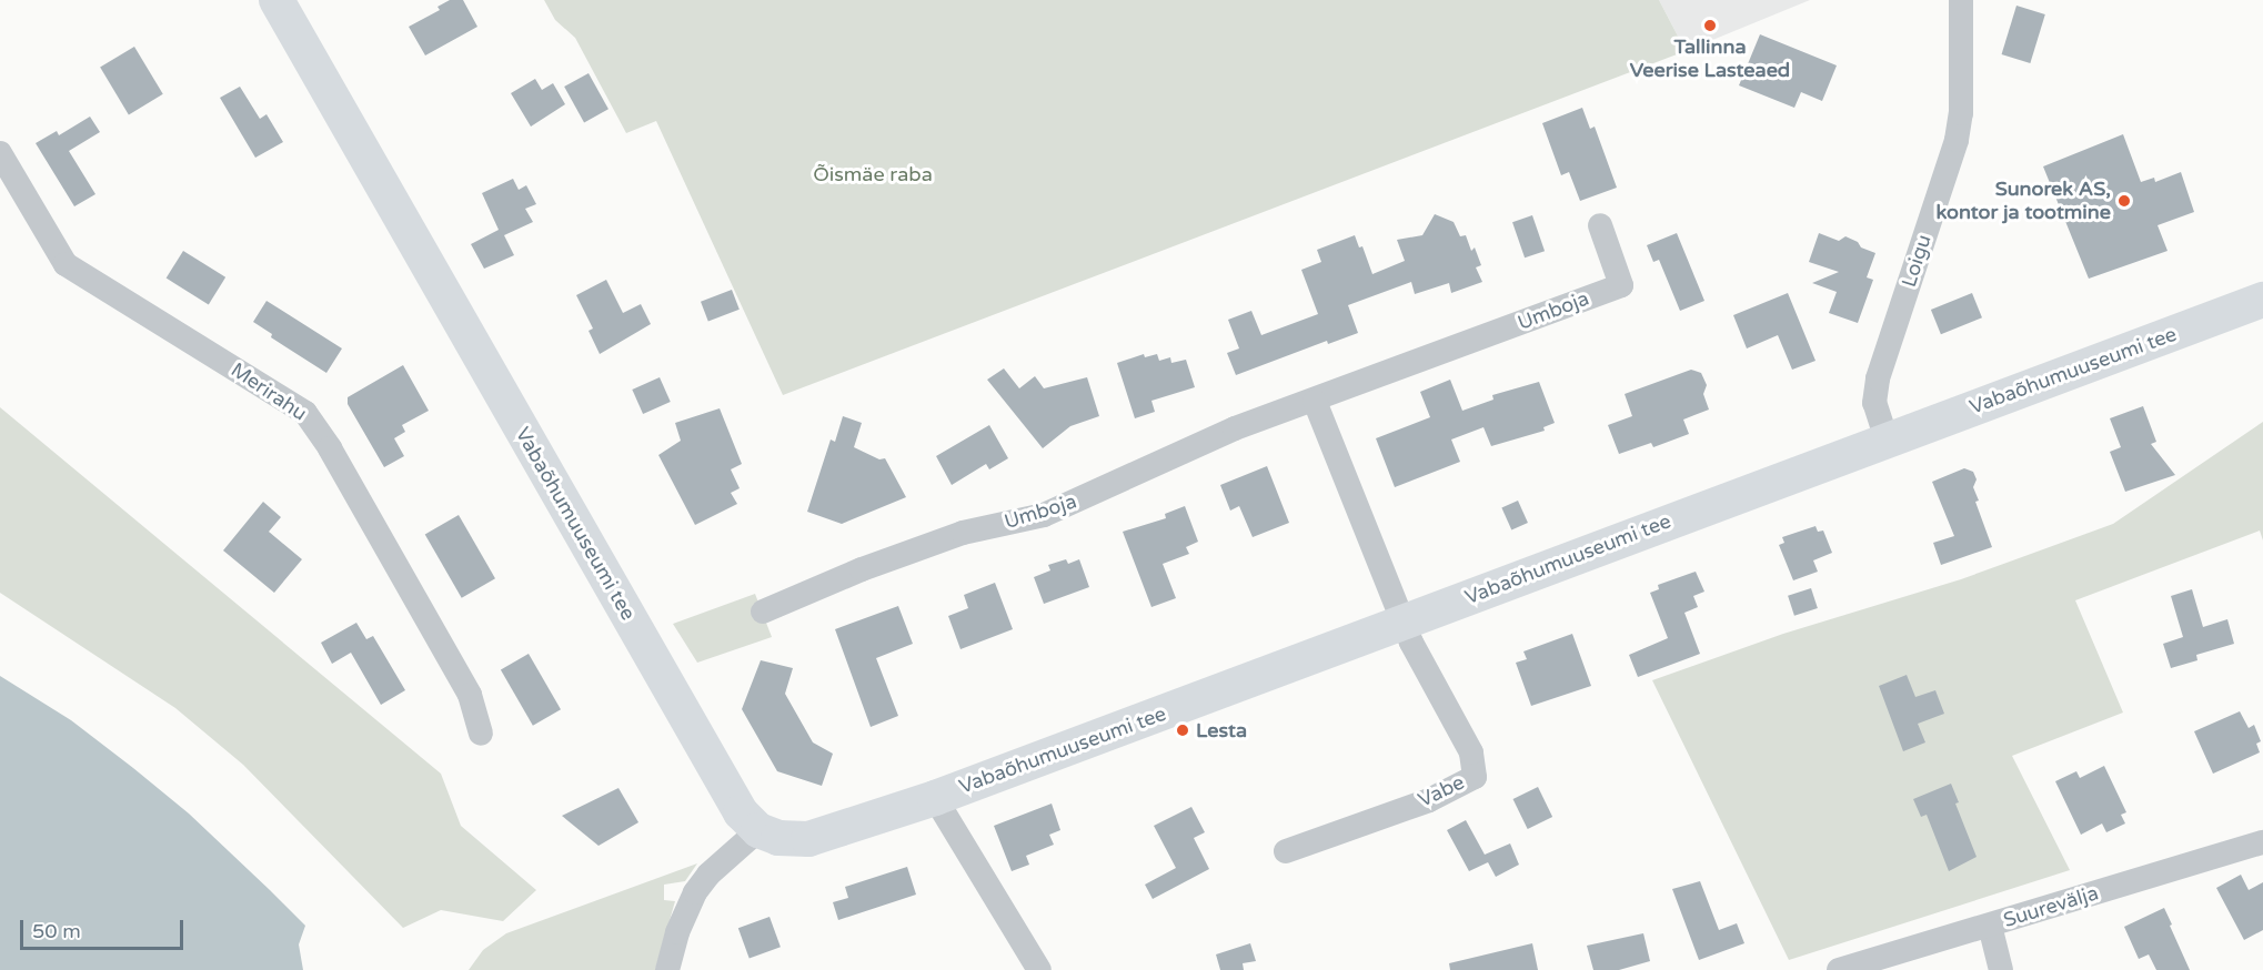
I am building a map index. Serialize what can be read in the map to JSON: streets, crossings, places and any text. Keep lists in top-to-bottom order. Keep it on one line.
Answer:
{"streets":{"street":["Loigu","Umboja","Vabaõhumuuseumi tee","Merirahu","Vabe","Suurevälja"]},"crossings":[["Loigu","Vabaõhumuuseumi tee"],["Vabaõhumuuseumi tee","Vabe"]],"parks":["Õismäe raba"],"places":["Tallinna Veerise Lasteaed","Sunorek AS, kontor ja tootmine","Lesta"],"scale_bar":"50 m"}
